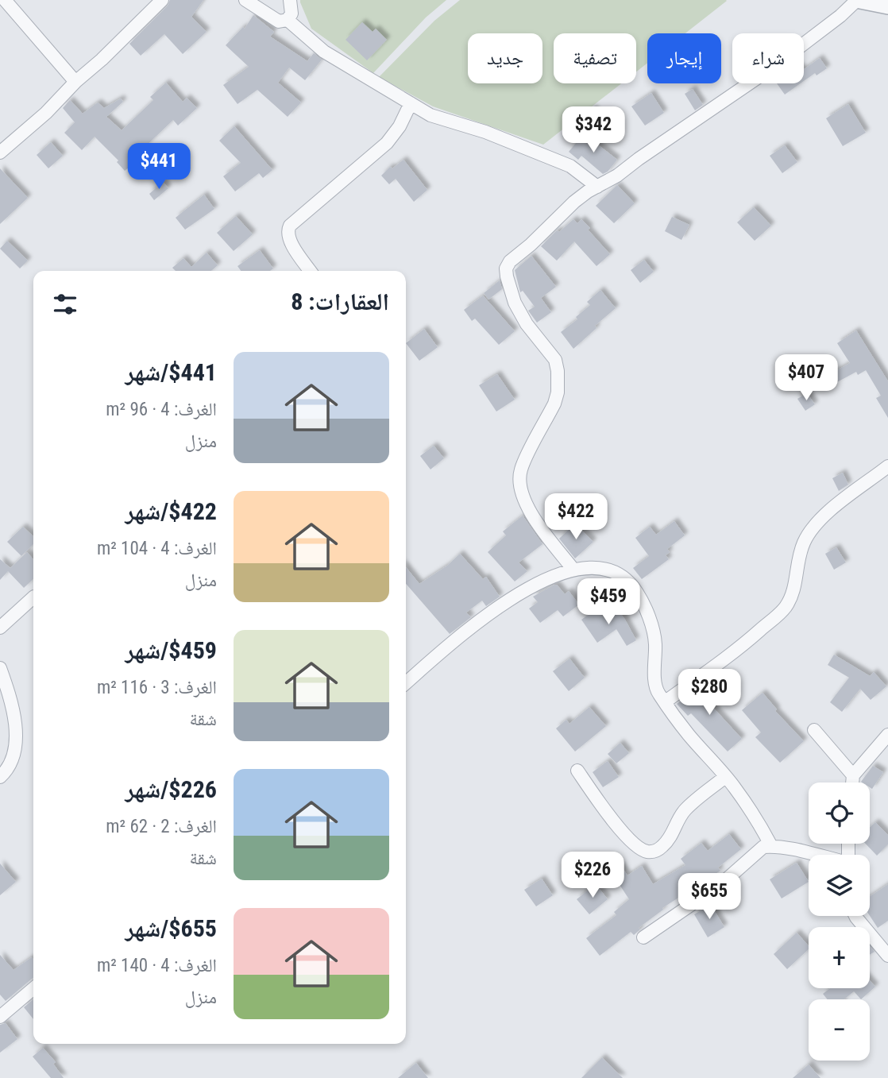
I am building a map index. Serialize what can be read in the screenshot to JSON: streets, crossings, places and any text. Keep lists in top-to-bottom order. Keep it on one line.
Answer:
{"page":{"chip":["شراء","إيجار","تصفية","جديد"],"price":["$342","$441","$407","$422","$459","$280","$226","$655"],"heading":"العقارات: 8","list":[{"name":"$441/شهر","note":"الغرف: 4 · 96 m² · منزل"},{"name":"$422/شهر","note":"الغرف: 4 · 104 m² · منزل"},{"name":"$459/شهر","note":"الغرف: 3 · 116 m² · شقة"},{"name":"$226/شهر","note":"الغرف: 2 · 62 m² · شقة"},{"name":"$655/شهر","note":"الغرف: 4 · 140 m² · منزل"}],"map_buttons":["+","−"]}}
